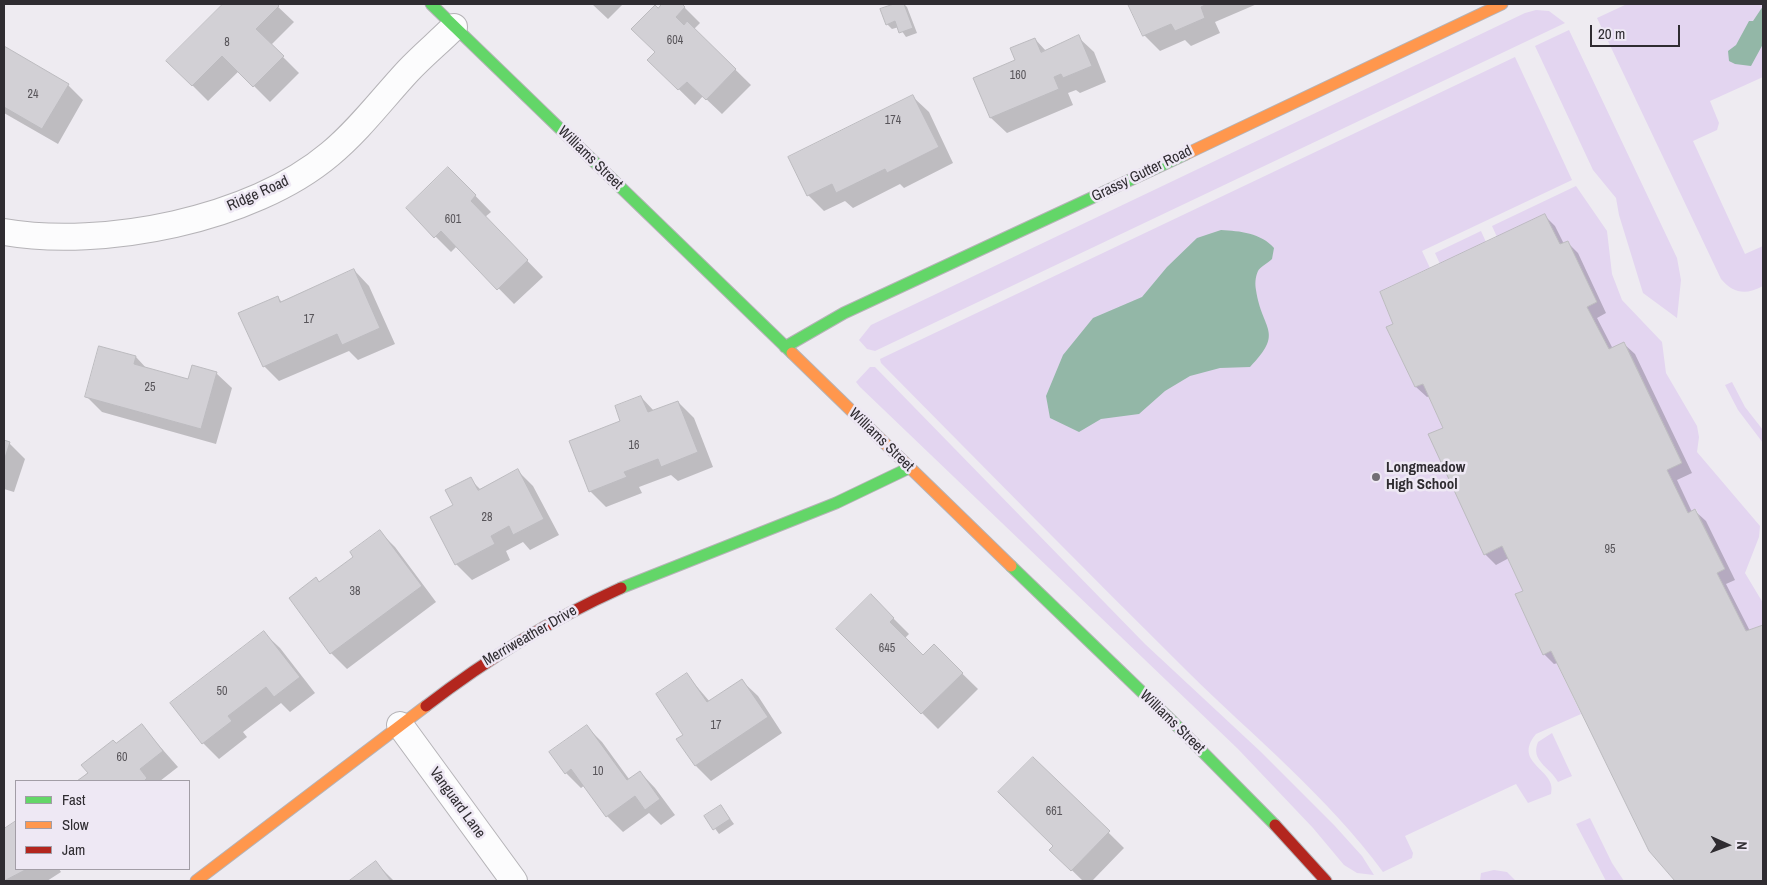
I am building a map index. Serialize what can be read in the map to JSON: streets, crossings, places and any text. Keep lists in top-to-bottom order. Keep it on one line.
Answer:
{"streets":{"street":["Williams Street","Grassy Gutter Road","Ridge Road","Merriweather Drive","Vanguard Lane"]},"crossings":[["Williams Street","Grassy Gutter Road"],["Williams Street","Ridge Road"],["Williams Street","Merriweather Drive"],["Merriweather Drive","Vanguard Lane"]],"places":["Longmeadow High School"],"house_numbers":["604","8","160","24","174","601","17","25","16","28","95","38","645","50","17","60","10","661"],"legend":["Fast","Slow","Jam"],"scale_bar":"20 m","north":"right"}
